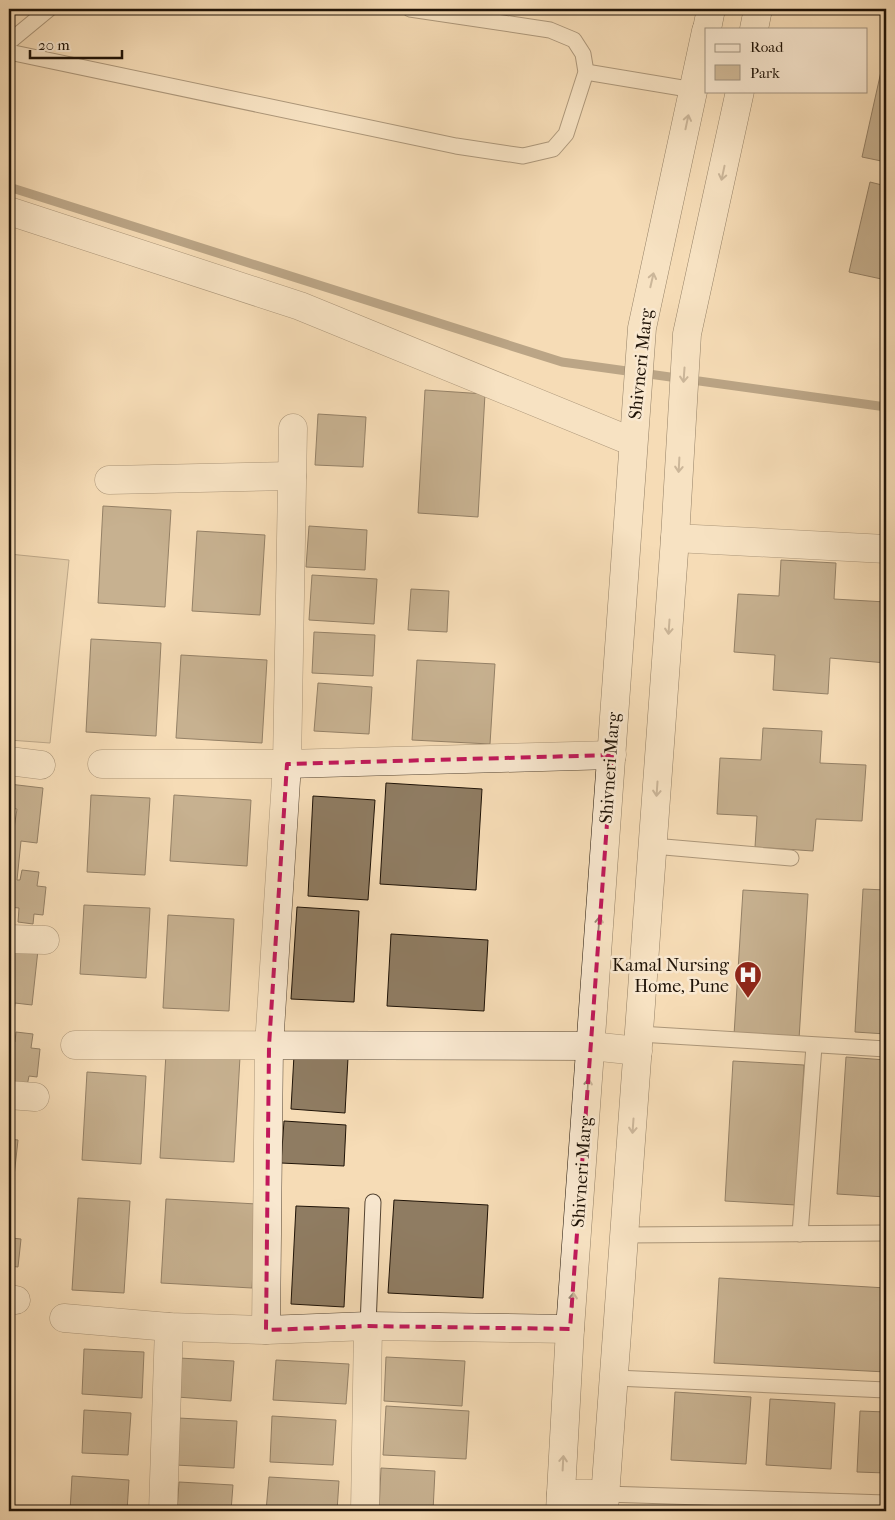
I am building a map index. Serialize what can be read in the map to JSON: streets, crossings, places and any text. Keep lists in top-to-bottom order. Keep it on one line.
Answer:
{"streets":{"street":["Shivneri Marg"]},"places":{"hospital":["Kamal Nursing Home, Pune"]},"legend":["Road","Park"],"scale_bar":"20 m"}
